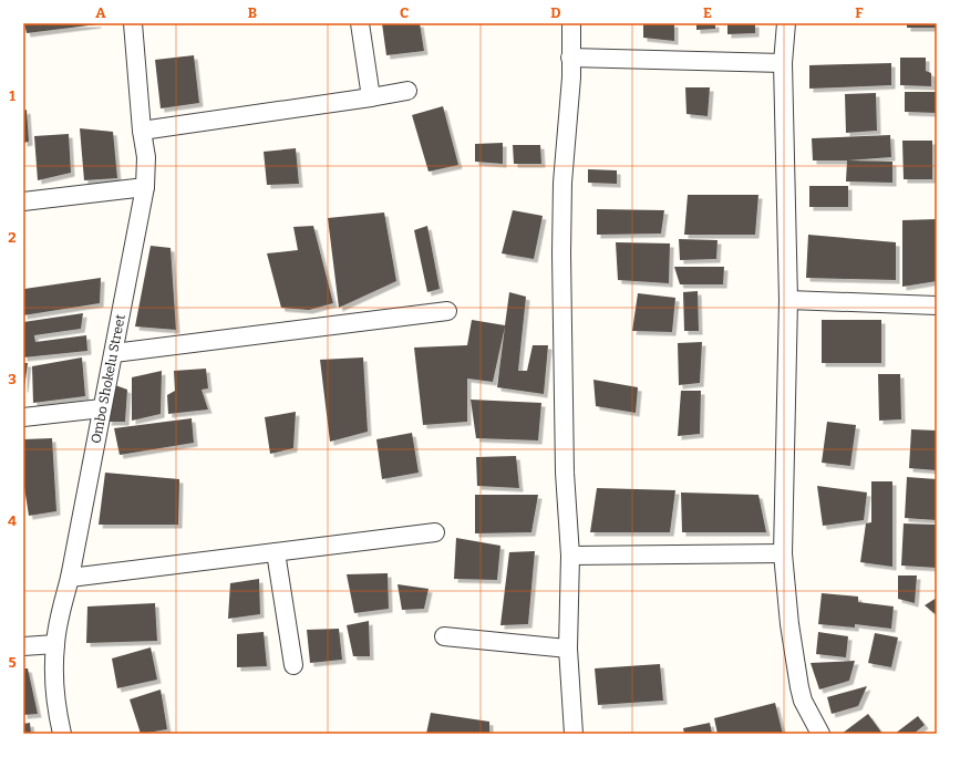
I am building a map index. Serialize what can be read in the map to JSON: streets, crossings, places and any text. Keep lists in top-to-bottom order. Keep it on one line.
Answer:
{"streets":{"street":["Ombo Shokelu Street"]},"grid":{"columns":["A","B","C","D","E","F"],"rows":["1","2","3","4","5"]}}
